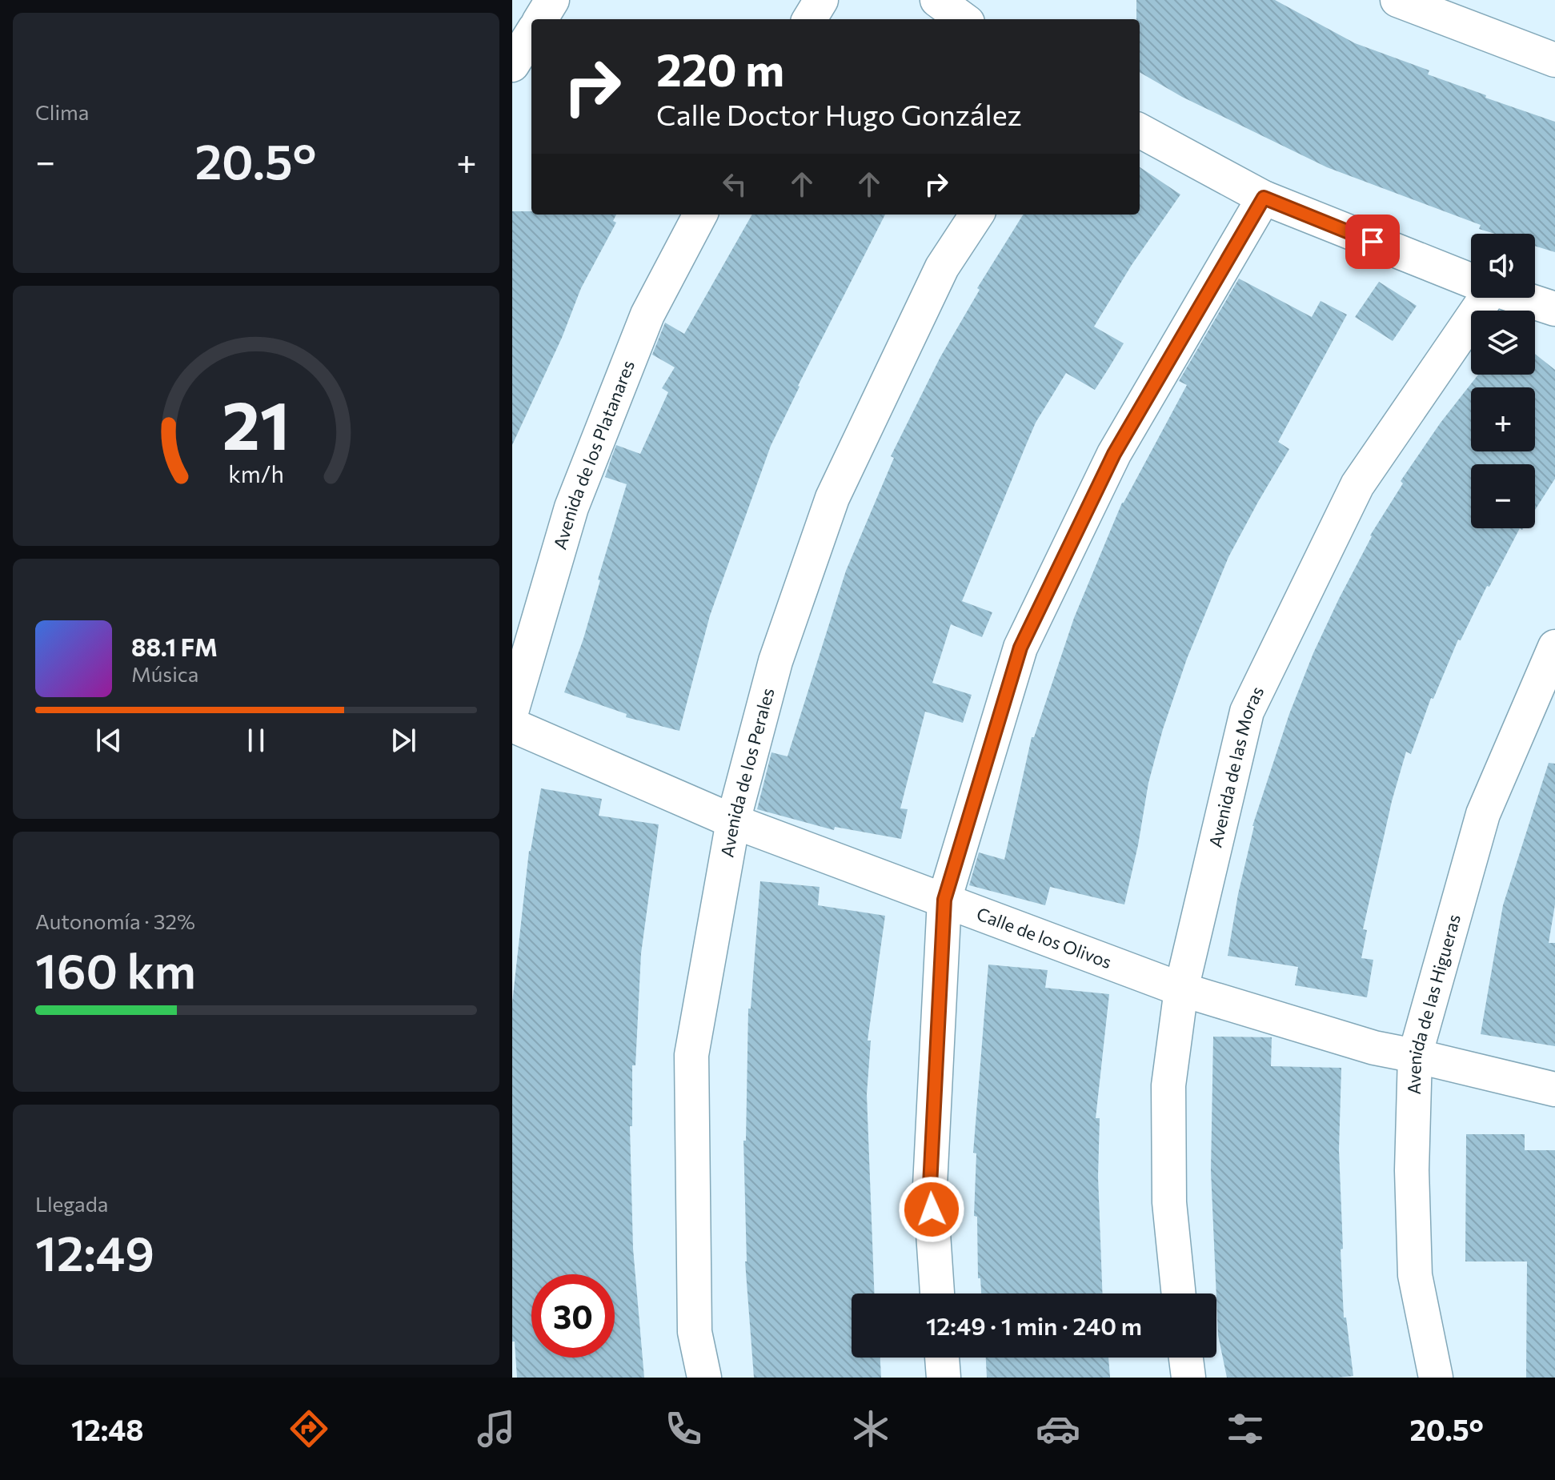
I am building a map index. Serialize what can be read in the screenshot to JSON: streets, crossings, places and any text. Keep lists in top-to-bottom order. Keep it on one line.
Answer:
{"streets":{"street":["Avenida de los Platanares","Avenida de las Moras","Avenida de los Perales","Calle de los Olivos","Avenida de las Higueras"]},"crossings":[["Avenida de las Moras","Calle de los Olivos"],["Avenida de los Perales","Calle de los Olivos"],["Calle de los Olivos","Avenida de las Higueras"]],"page":{"tile":["Clima",["Autonomía · 32%","160 km"],["Llegada","12:49"]],"turn":["220 m","Calle Doctor Hugo González"],"heat":["−","20.5°","+"],"map_buttons":["+","−"],"song":["88.1 FM","Música"],"limit":"30","trip":"12:49 · 1 min · 240 m","tabs":["12:48","20.5°"],"gauge":["21","km/h"]}}
